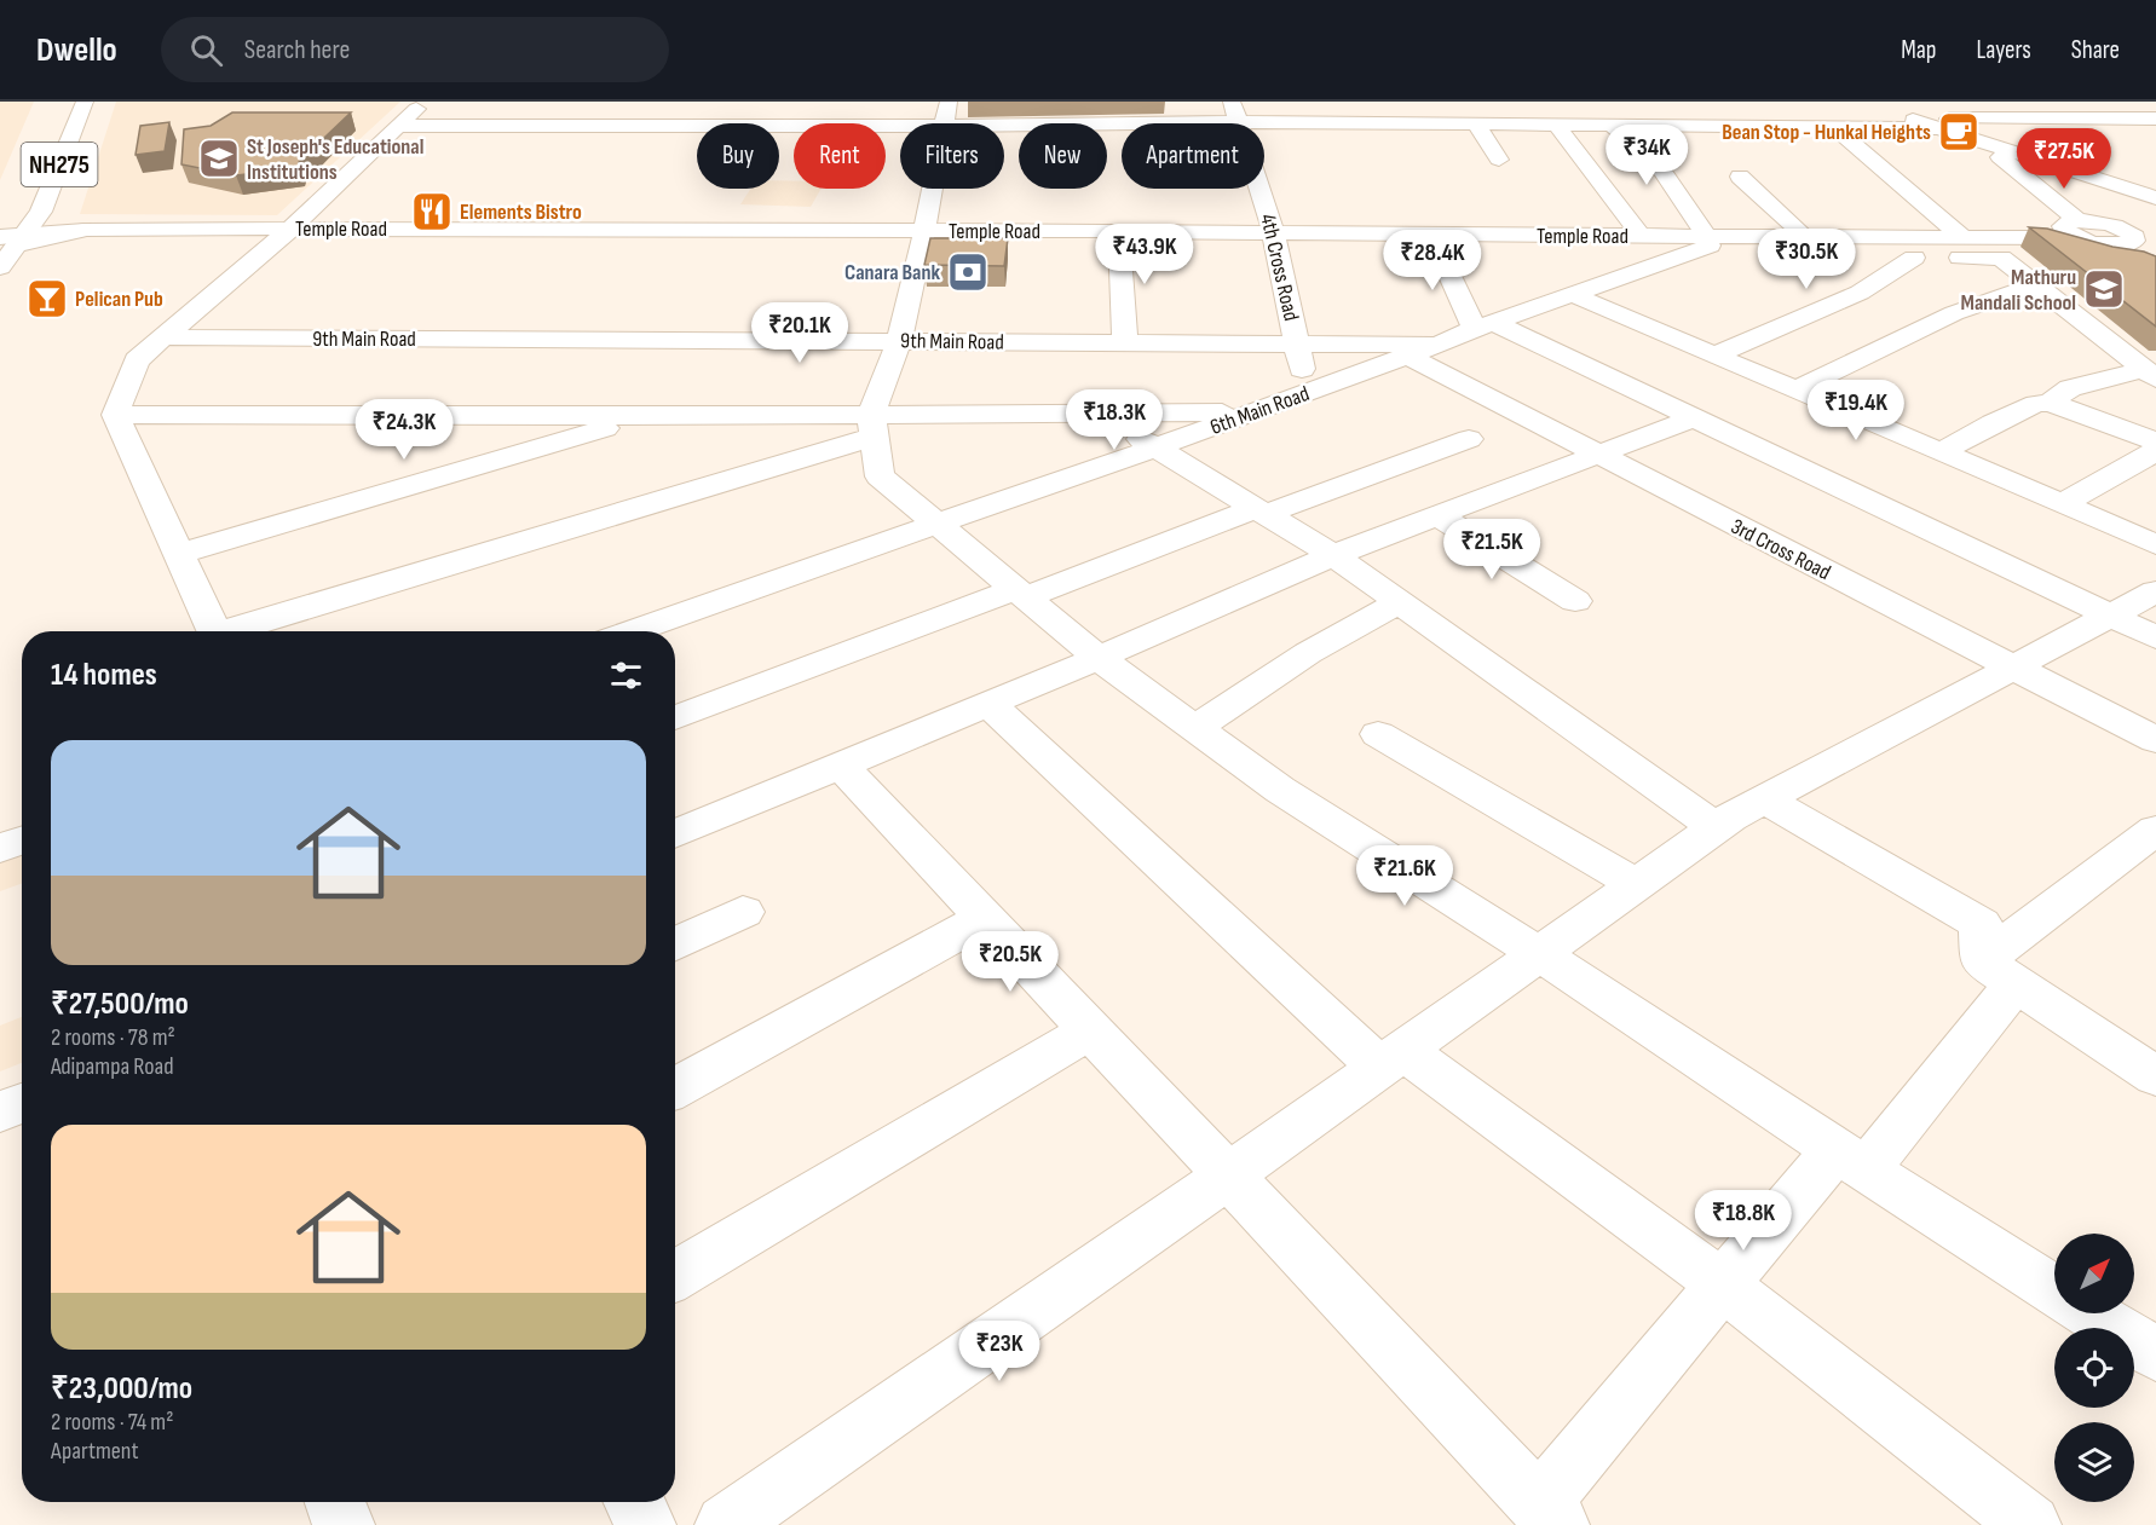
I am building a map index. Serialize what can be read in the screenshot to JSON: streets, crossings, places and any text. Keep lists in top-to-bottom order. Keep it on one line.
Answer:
{"streets":{"street":["NH275","Temple Road","4th Cross Road","9th Main Road","6th Main Road","3rd Cross Road"]},"crossings":[["Temple Road","4th Cross Road"],["Temple Road","6th Main Road"],["4th Cross Road","9th Main Road"],["4th Cross Road","6th Main Road"],["9th Main Road","6th Main Road"],["6th Main Road","3rd Cross Road"]],"places":{"cafe":["Bean Stop - Hunkal Heights"],"school or university":["St Joseph's Educational Institutions","Mathuru Mandali School"],"restaurant":["Elements Bistro"],"bank":["Canara Bank"],"bar":["Pelican Pub"]},"north":"top right","page":{"header":"Dwello","search":"Search here","nav":["Map","Layers","Share"],"chip":["Buy","Rent","Filters","New","Apartment"],"price":["₹34K","₹27.5K","₹43.9K","₹30.5K","₹28.4K","₹20.1K","₹19.4K","₹18.3K","₹24.3K","₹21.5K","₹21.6K","₹20.5K","₹18.8K","₹23K"],"heading":"14 homes","list":[{"name":"₹27,500/mo","note":"2 rooms · 78 m² · Adipampa Road"},{"name":"₹23,000/mo","note":"2 rooms · 74 m² · Apartment"}]}}
